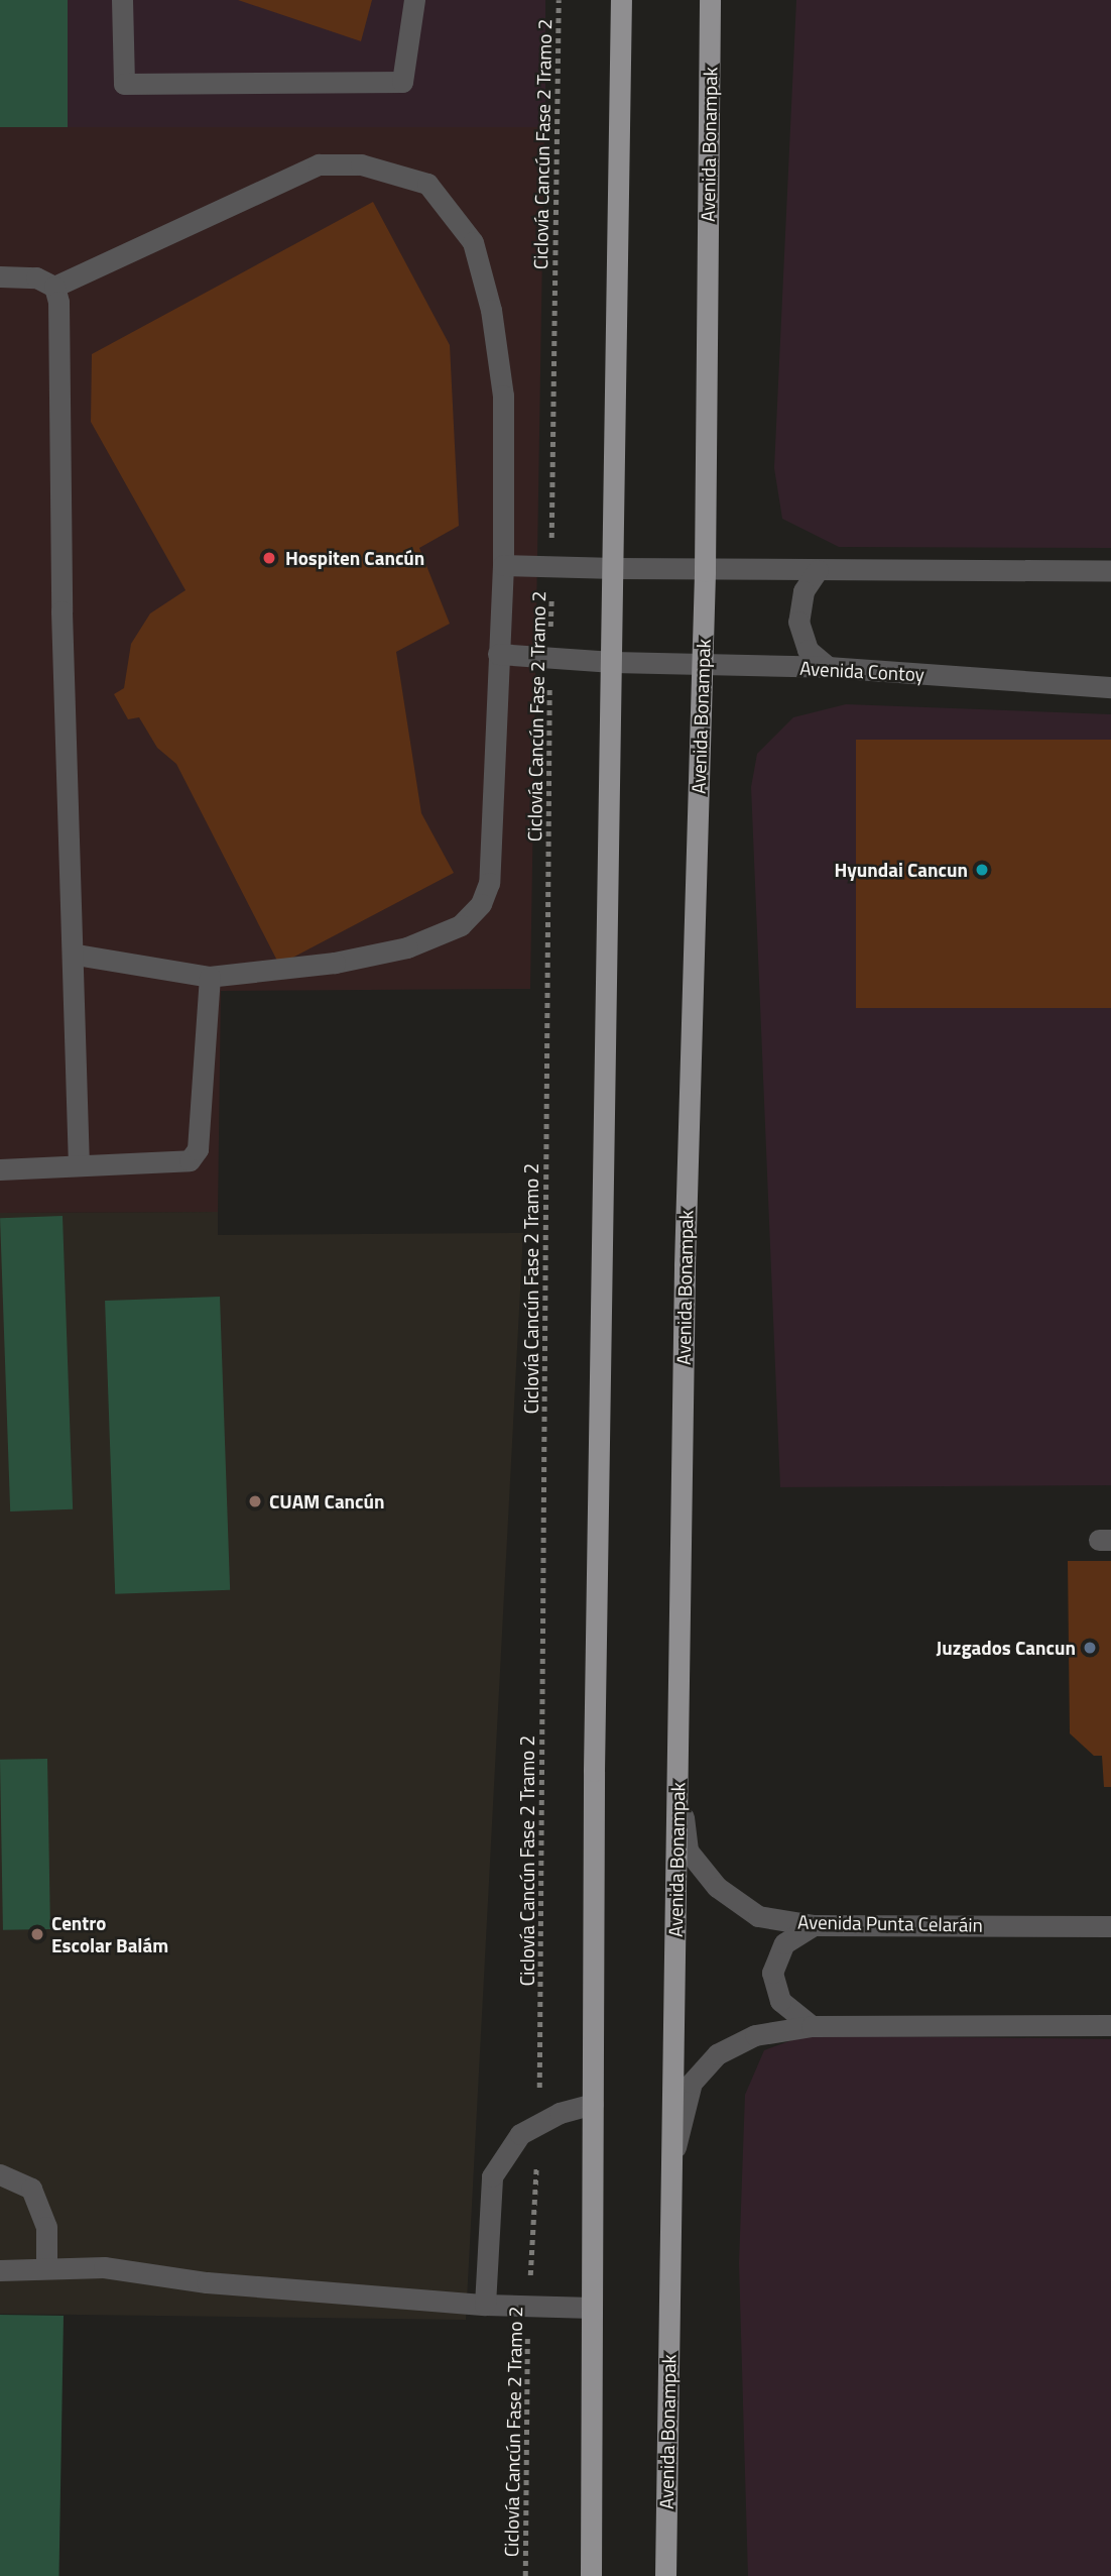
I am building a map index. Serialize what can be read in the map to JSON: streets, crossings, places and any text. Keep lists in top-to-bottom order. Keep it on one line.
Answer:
{"streets":{"main road":["Avenida Bonampak"],"street":["Avenida Contoy","Avenida Punta Celaráin"],"path":["Ciclovía Cancún Fase 2 Tramo 2"]},"crossings":[["Ciclovía Cancún Fase 2 Tramo 2","Avenida Contoy"],["Avenida Bonampak","Avenida Contoy"],["Avenida Bonampak","Avenida Punta Celaráin"]],"places":["Hospiten Cancún","Hyundai Cancun","CUAM Cancún","Juzgados Cancun","Centro Escolar Balám"]}
